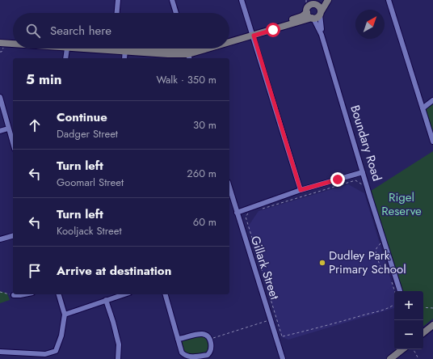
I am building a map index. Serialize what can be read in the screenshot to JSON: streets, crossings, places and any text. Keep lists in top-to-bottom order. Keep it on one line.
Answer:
{"streets":{"street":["Boundary Road","Gillark Street"]},"parks":["Rigel Reserve"],"places":["Dudley Park Primary School"],"north":"top right","page":{"search":"Search here","heading":["5 min","Walk · 350 m"],"list":[["Continue","Dadger Street","30 m"],["Turn left","Goomarl Street","260 m"],["Turn left","Kooljack Street","60 m"],"Arrive at destination"],"map_buttons":["+","−"]}}
